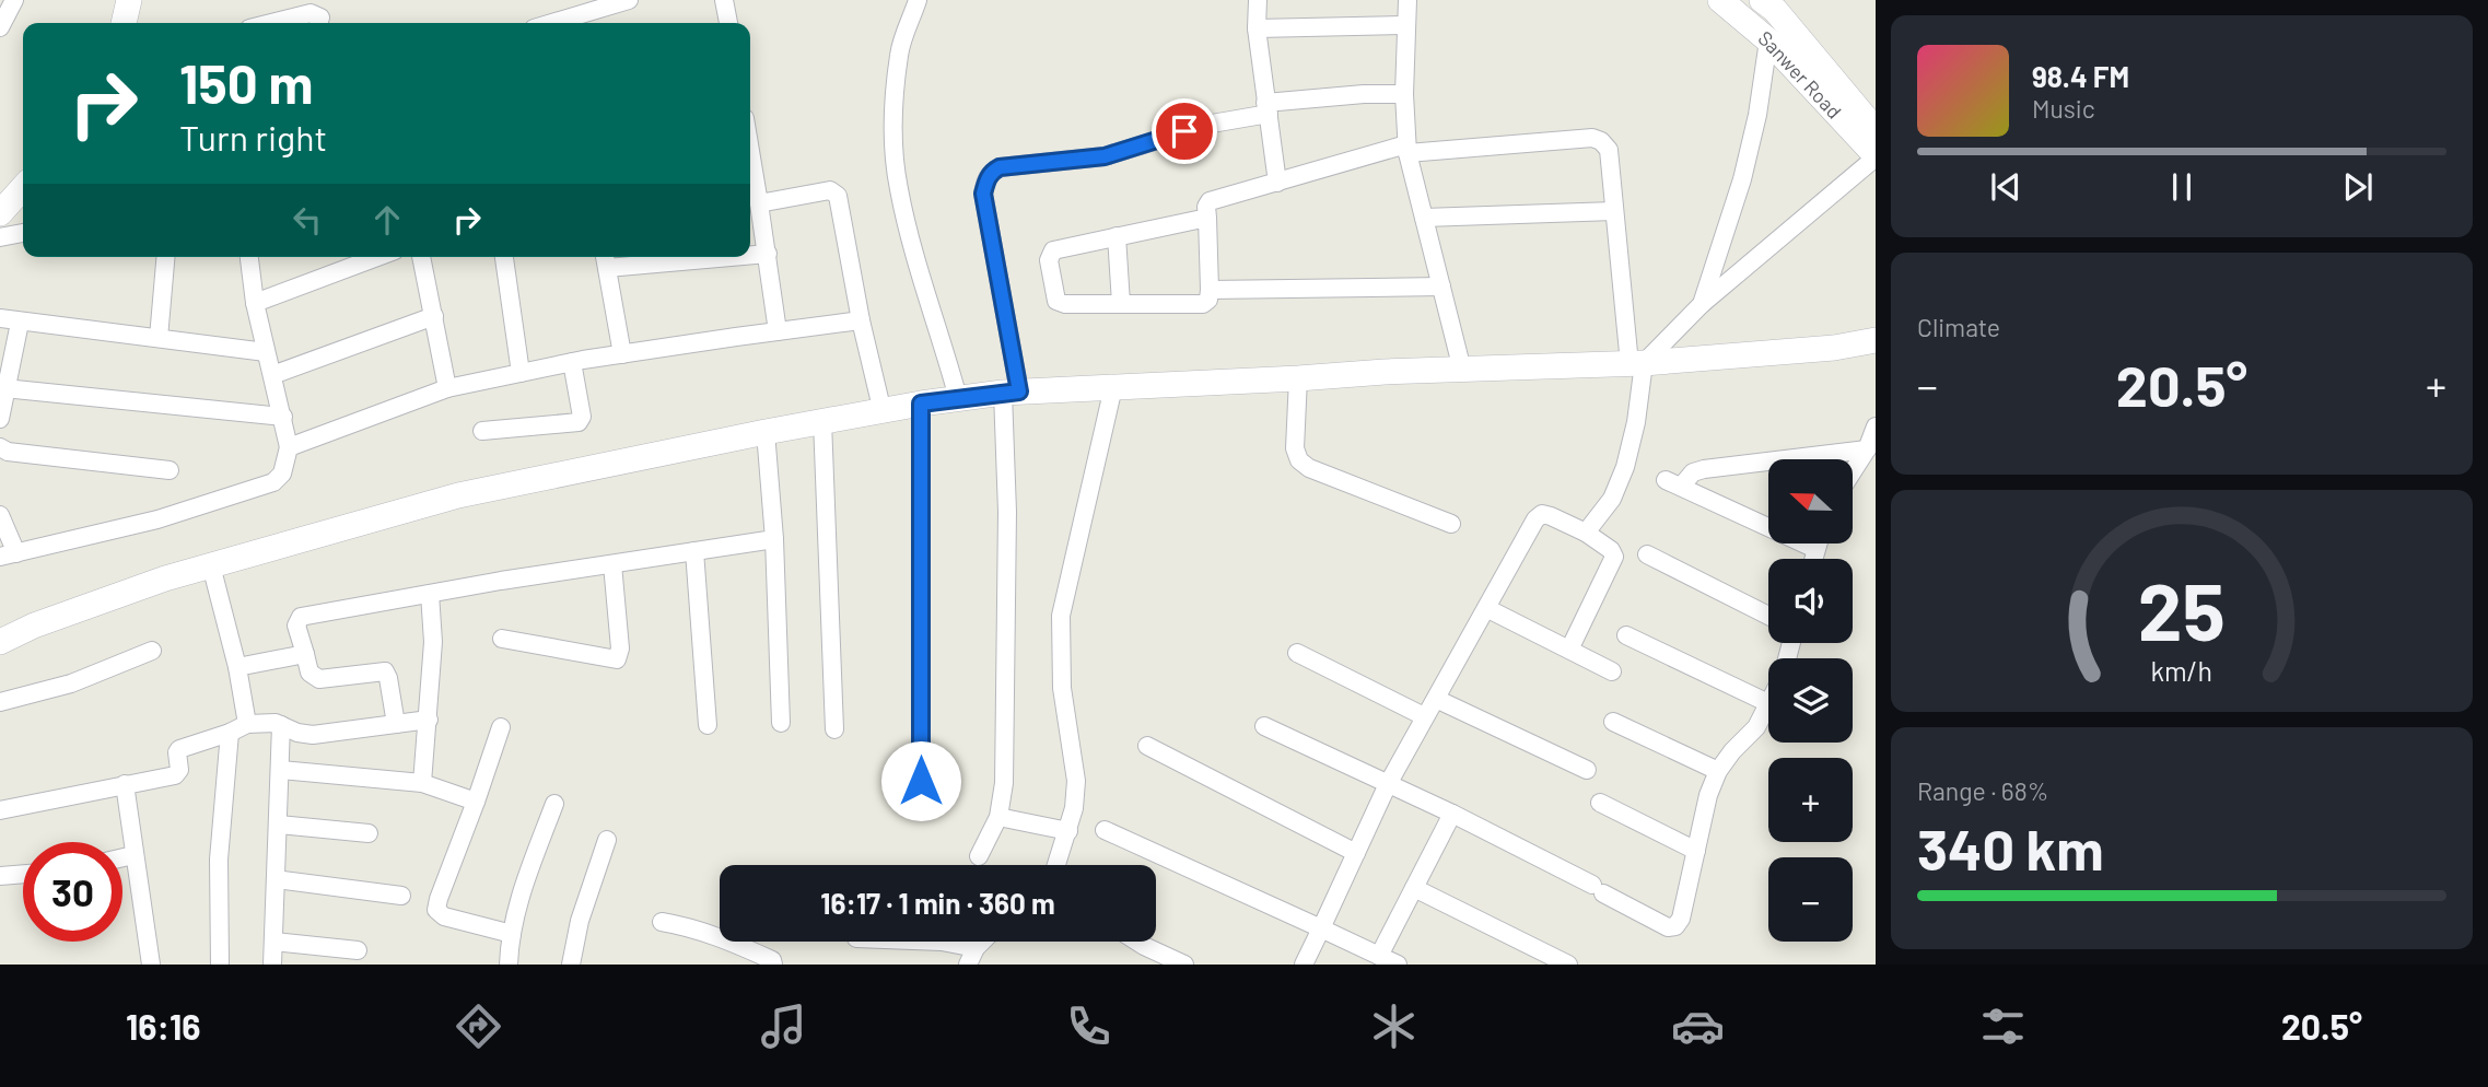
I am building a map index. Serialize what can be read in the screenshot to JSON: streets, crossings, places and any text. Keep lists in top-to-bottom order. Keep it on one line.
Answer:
{"streets":{"street":["Sanwer Road"]},"north":"left","page":{"turn":["150 m","Turn right"],"song":["98.4 FM","Music"],"tile":["Climate",["Range · 68%","340 km"]],"heat":["−","20.5°","+"],"map_buttons":["+","−"],"limit":"30","trip":"16:17 · 1 min · 360 m","tabs":["16:16","20.5°"],"gauge":["25","km/h"]}}
